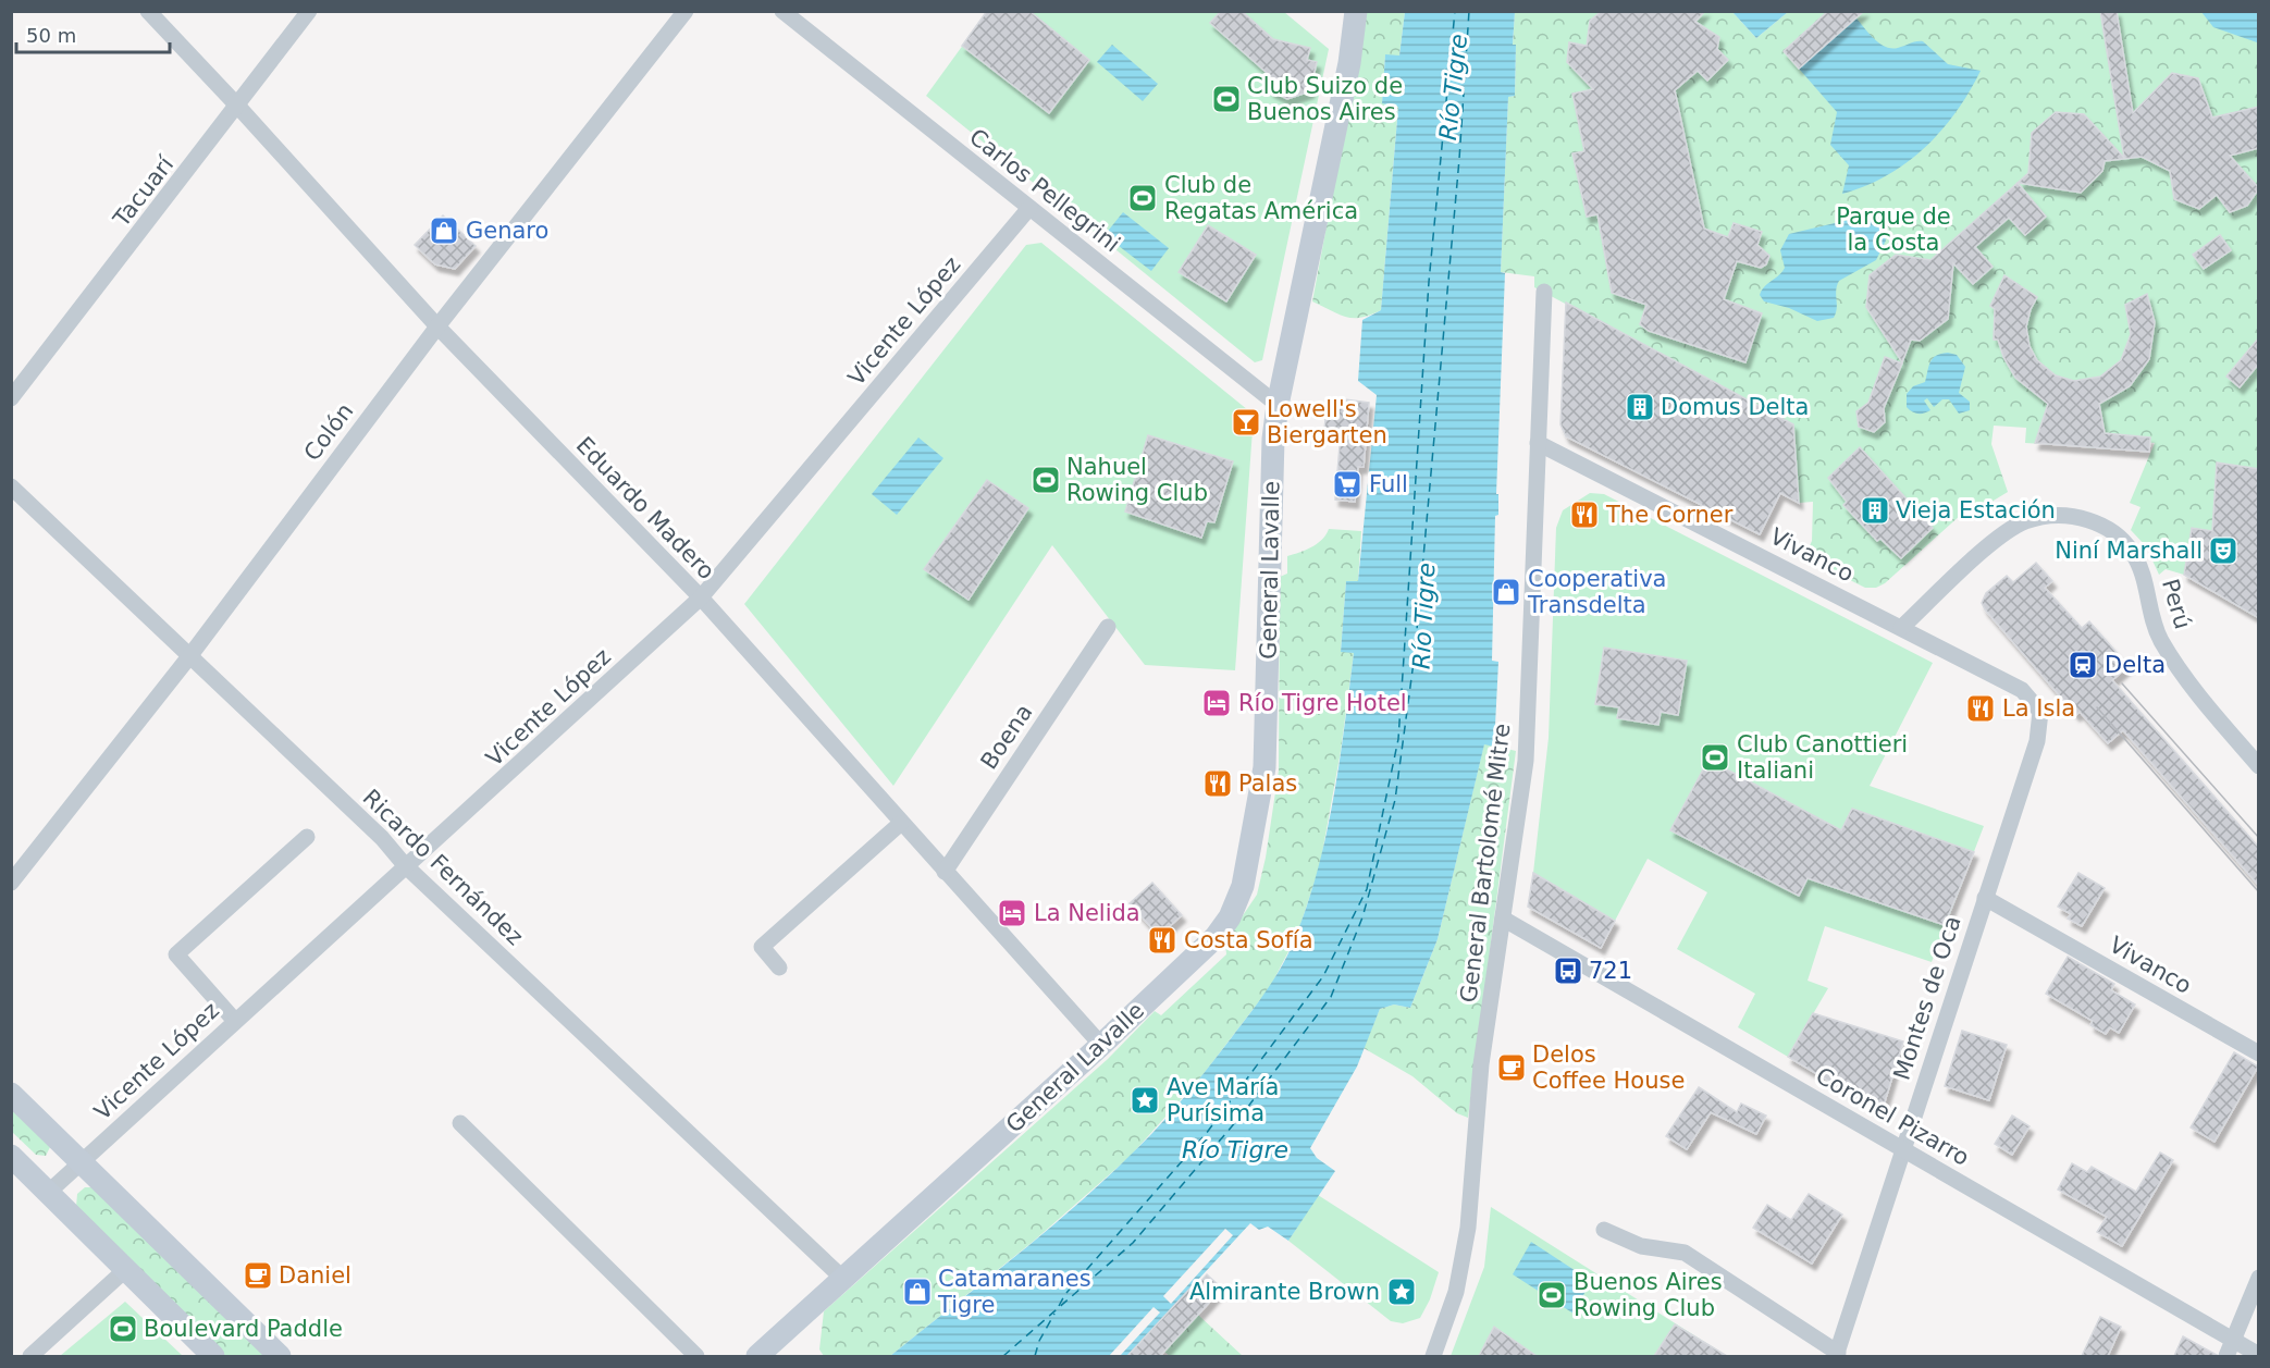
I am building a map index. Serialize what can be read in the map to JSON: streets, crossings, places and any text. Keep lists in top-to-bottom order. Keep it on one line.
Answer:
{"streets":{"street":["Carlos Pellegrini","Tacuarí","Vicente López","Colón","Eduardo Madero","Vivanco","General Lavalle","Perú","Boena","General Bartolomé Mitre","Ricardo Fernández","Montes de Oca","Coronel Pizarro"]},"crossings":[["Carlos Pellegrini","Vicente López"],["Carlos Pellegrini","General Lavalle"],["Tacuarí","Eduardo Madero"],["Vicente López","Eduardo Madero"],["Vicente López","Ricardo Fernández"],["Colón","Eduardo Madero"],["Colón","Ricardo Fernández"],["Eduardo Madero","General Lavalle"],["Eduardo Madero","Boena"],["Vivanco","Perú"],["Vivanco","General Bartolomé Mitre"],["Vivanco","Montes de Oca"],["General Lavalle","Ricardo Fernández"],["General Bartolomé Mitre","Coronel Pizarro"],["Montes de Oca","Coronel Pizarro"]],"water":["Río Tigre"],"parks":["Parque de la Costa"],"places":{"sports":["Club Suizo de Buenos Aires","Club de Regatas América","Nahuel Rowing Club","Club Canottieri Italiani","Buenos Aires Rowing Club","Boulevard Paddle"],"shop":["Genaro","Cooperativa Transdelta","Catamaranes Tigre"],"building":["Domus Delta","Vieja Estación"],"bar":["Lowell's Biergarten"],"supermarket":["Full"],"restaurant":["The Corner","La Isla","Palas","Costa Sofía"],"theatre":["Niní Marshall"],"station":["Delta"],"hotel":["Río Tigre Hotel","La Nelida"],"bus stop":["721"],"cafe":["Delos Coffee House","Daniel"],"place":["Ave María Purísima","Almirante Brown"]},"scale_bar":"50 m"}
